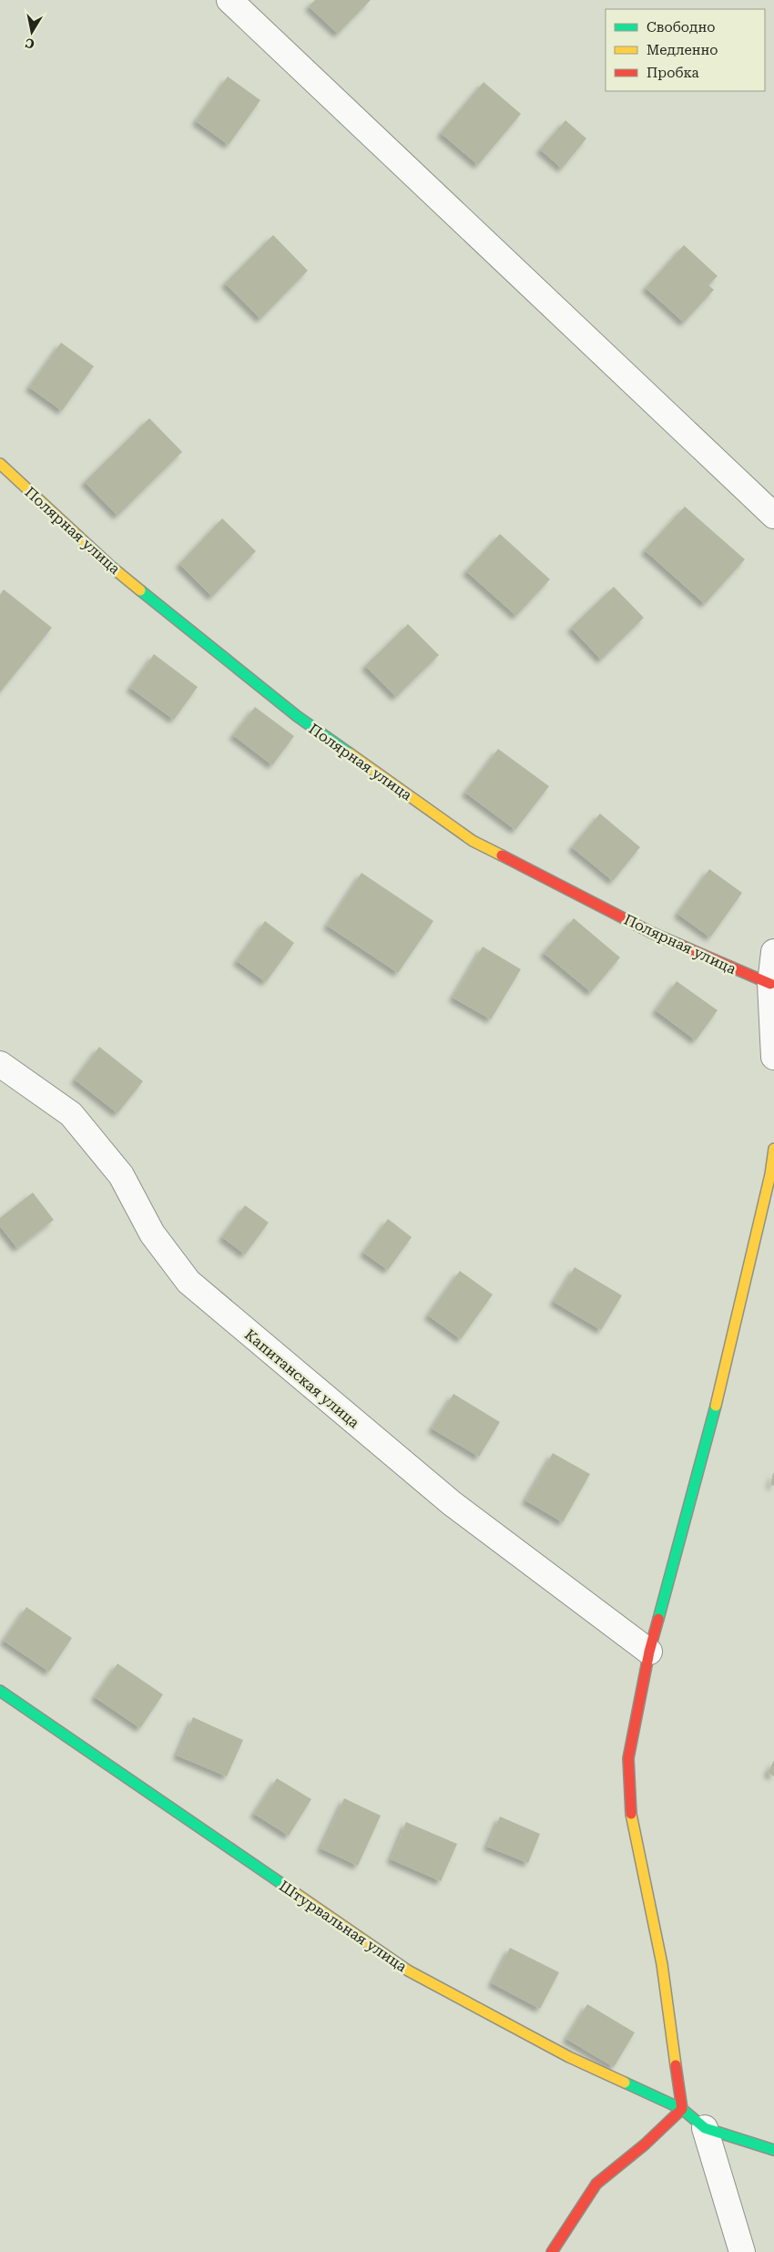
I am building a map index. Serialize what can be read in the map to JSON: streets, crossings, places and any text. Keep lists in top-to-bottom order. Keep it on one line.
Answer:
{"streets":{"street":["Полярная улица","Капитанская улица","Штурвальная улица"]},"legend":["Свободно","Медленно","Пробка"],"north":"bottom"}
